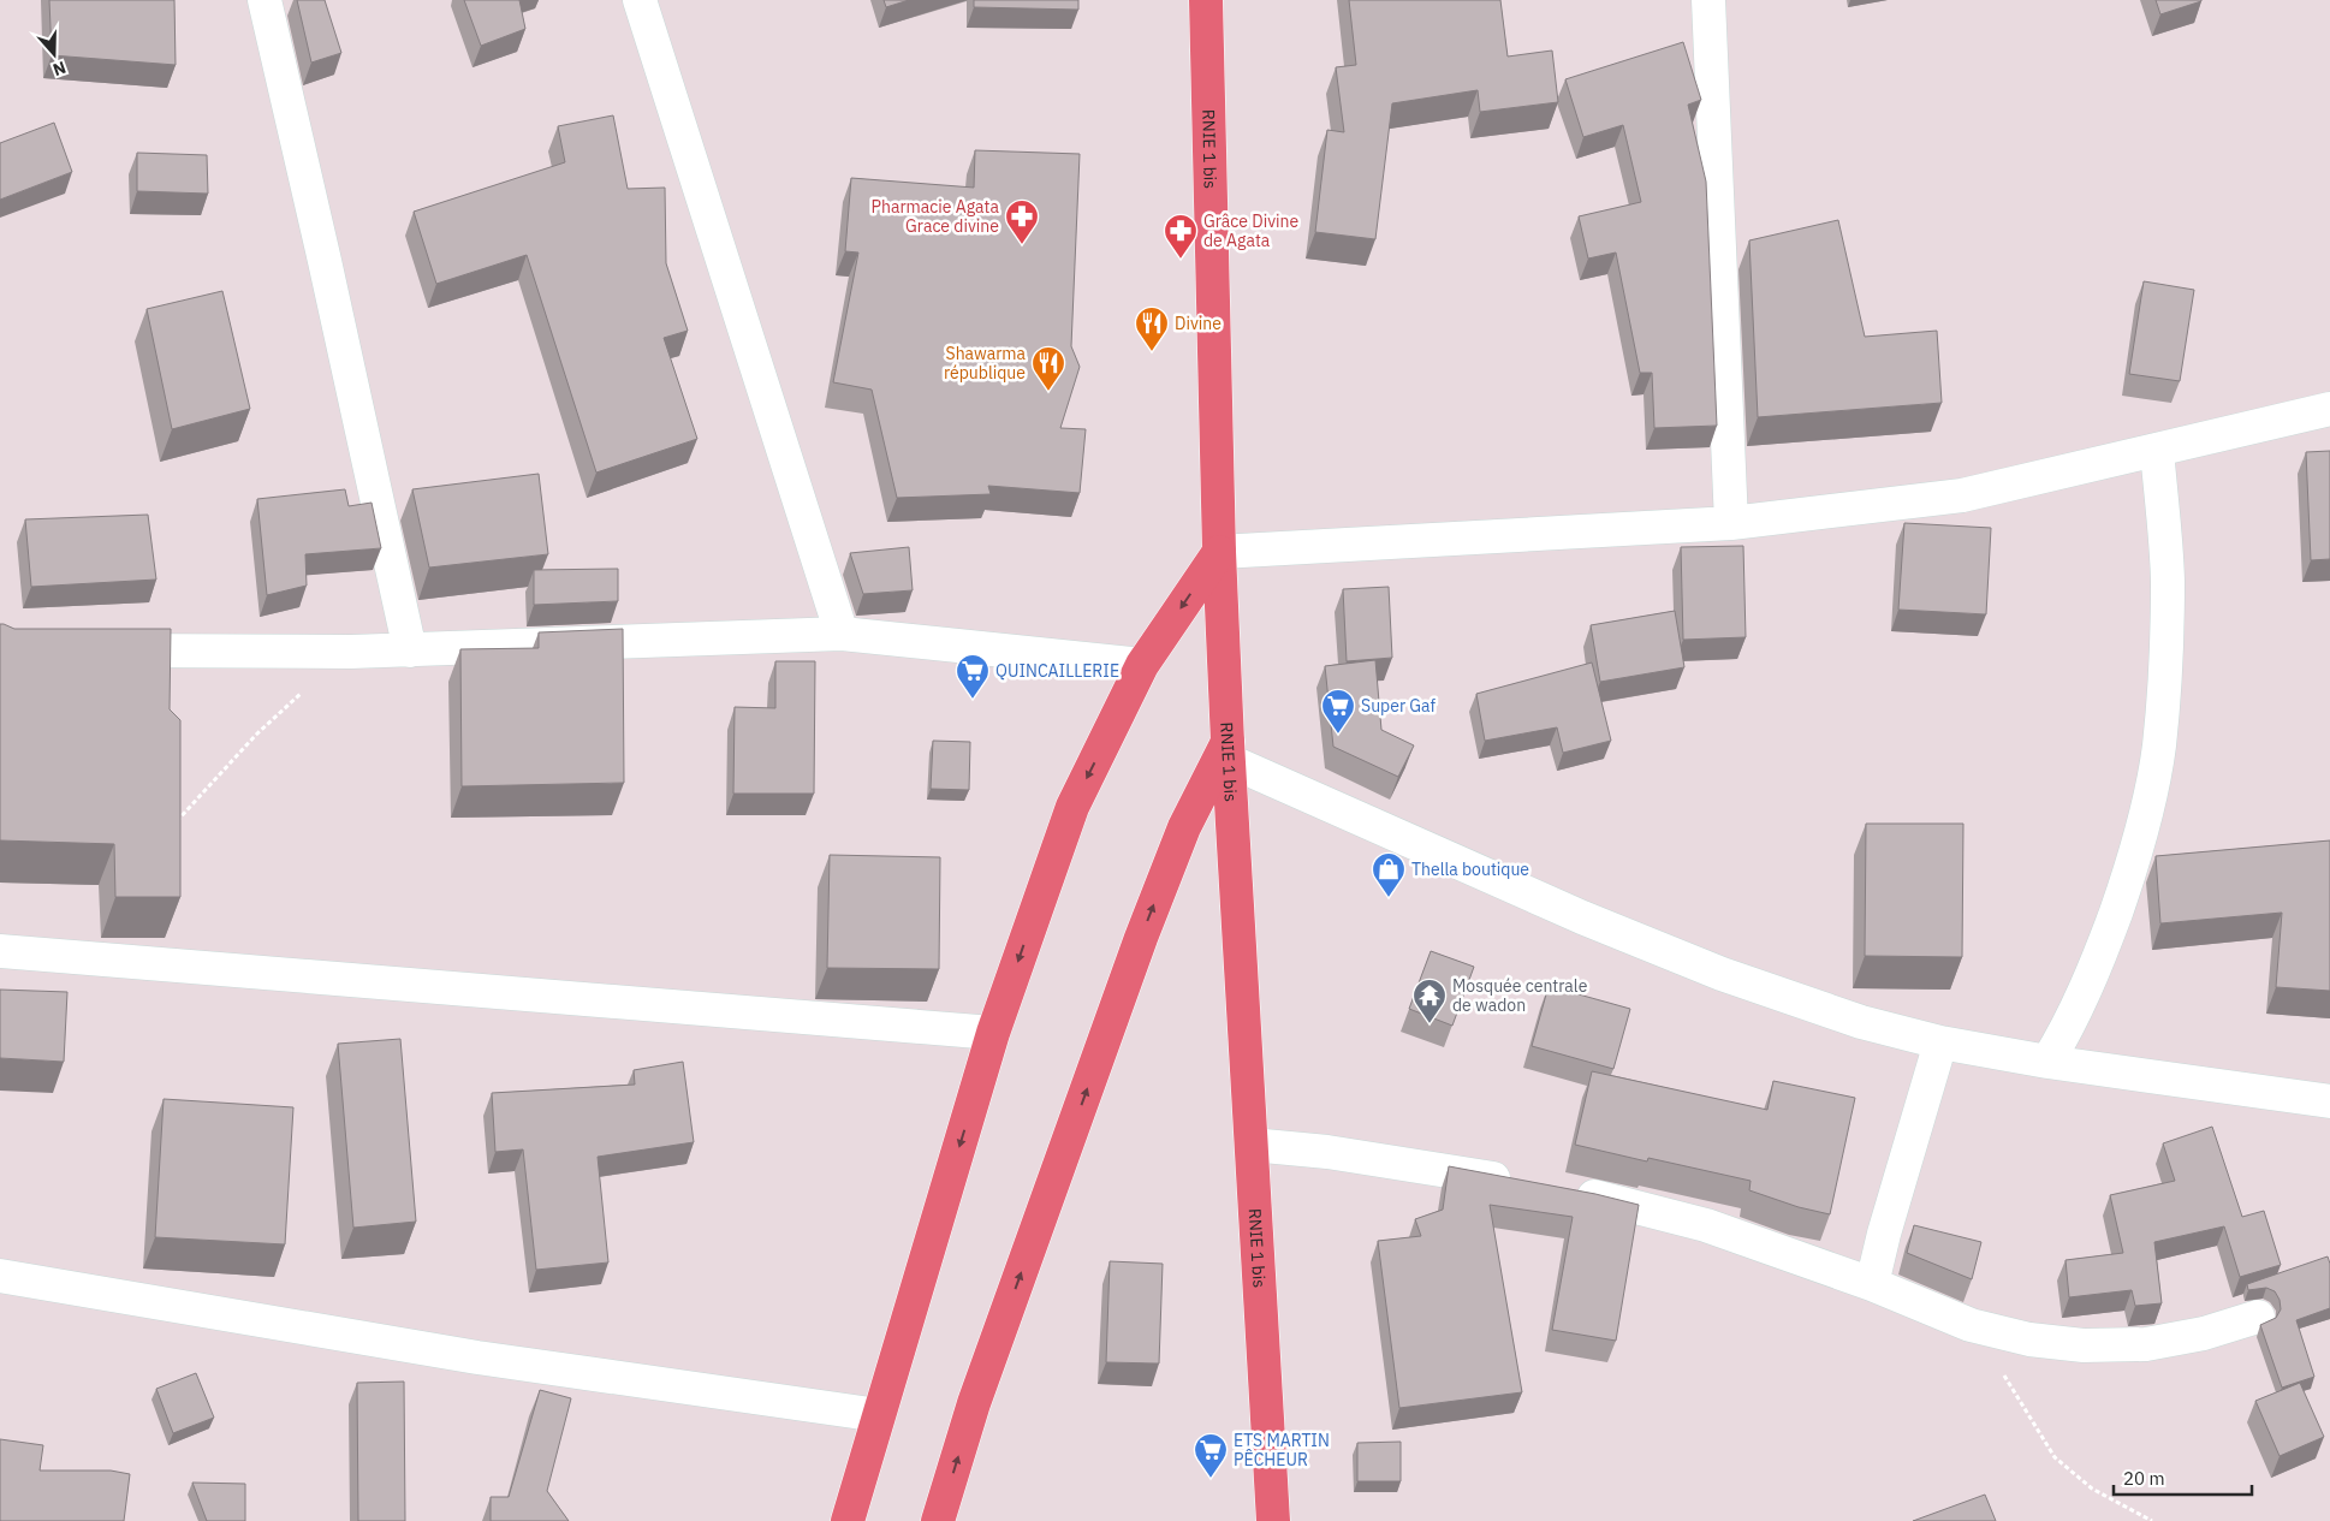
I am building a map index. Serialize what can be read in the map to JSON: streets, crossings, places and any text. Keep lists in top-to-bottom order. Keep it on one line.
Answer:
{"streets":{"main road":["RNIE 1 bis"]},"places":{"pharmacy":["Pharmacie Agata Grace divine","Grâce Divine de Agata"],"restaurant":["Divine","Shawarma république"],"supermarket":["QUINCAILLERIE","Super Gaf","ETS MARTIN PÊCHEUR"],"shop":["Thella boutique"],"temple":["Mosquée centrale de wadon"]},"scale_bar":"20 m","north":"bottom"}
